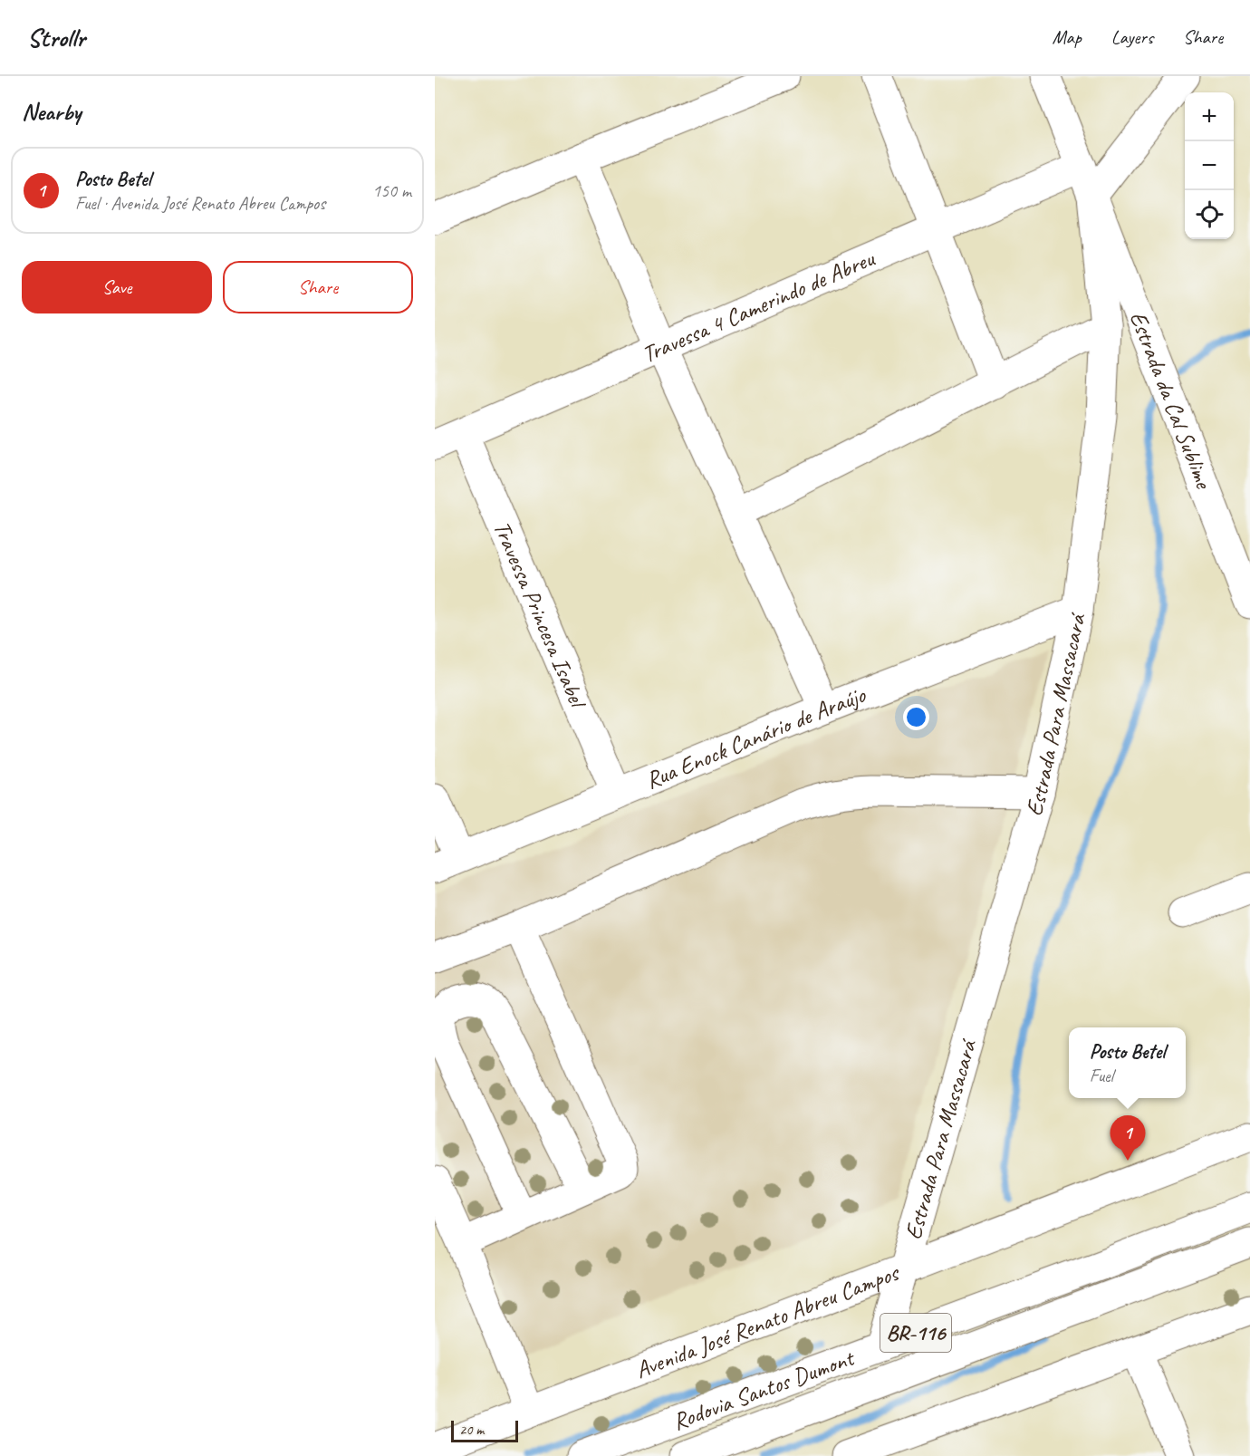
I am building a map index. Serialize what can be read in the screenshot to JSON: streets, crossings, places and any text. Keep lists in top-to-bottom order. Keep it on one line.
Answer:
{"streets":{"main road":["Travessa 4 Camerindo de Abreu","Estrada da Cal Sublime","Travessa Princesa Isabel","Estrada Para Massacará","Rua Enock Canário de Araújo","Avenida José Renato Abreu Campos","BR-116","Rodovia Santos Dumont"]},"crossings":[["Travessa 4 Camerindo de Abreu","Travessa Princesa Isabel"],["Travessa 4 Camerindo de Abreu","Estrada Para Massacará"],["Estrada da Cal Sublime","Estrada Para Massacará"],["Travessa Princesa Isabel","Rua Enock Canário de Araújo"],["Estrada Para Massacará","Rua Enock Canário de Araújo"],["Estrada Para Massacará","Avenida José Renato Abreu Campos"],["Estrada Para Massacará","Rodovia Santos Dumont"]],"scale_bar":"20 m","page":{"header":"Strollr","nav":["Map","Layers","Share"],"heading":"Nearby","map_buttons":["+","−"],"list":[{"mark":"1","name":"Posto Betel","note":"Fuel · Avenida José Renato Abreu Campos","value":"150 m"}],"buttons":["Save","Share"],"popup":["Posto Betel","Fuel"],"pins":"1","scale":"20 m"}}
